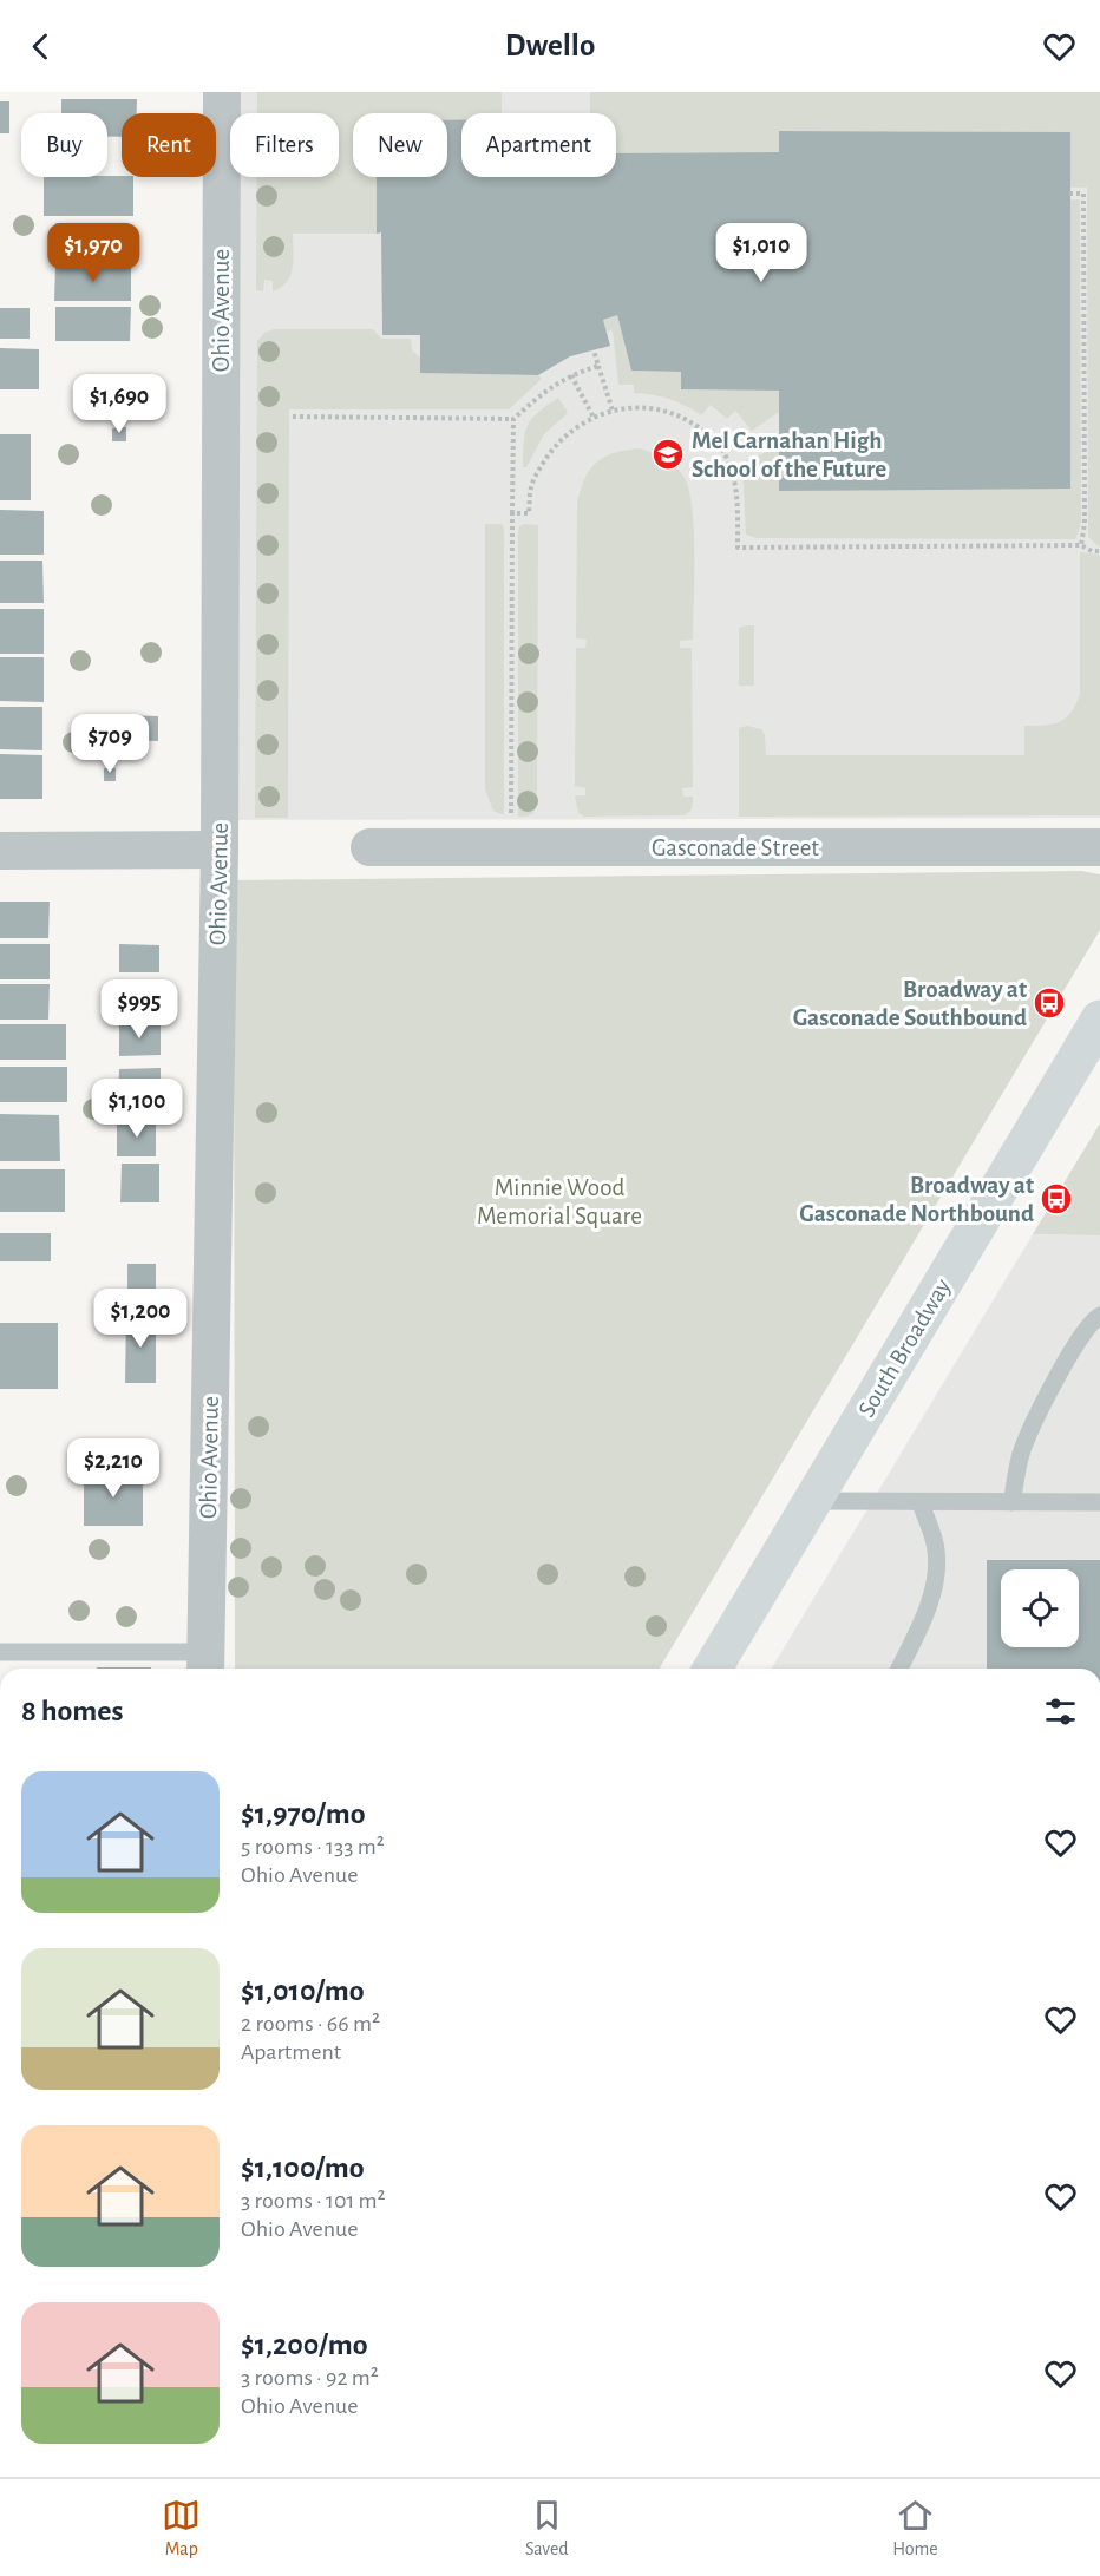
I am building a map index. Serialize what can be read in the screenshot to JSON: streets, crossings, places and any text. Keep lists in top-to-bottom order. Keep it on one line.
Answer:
{"streets":{"main road":["South Broadway"],"street":["Ohio Avenue","Gasconade Street"]},"parks":["Minnie Wood Memorial Square"],"places":{"school or university":["Mel Carnahan High School of the Future"],"bus stop":["Broadway at Gasconade Southbound","Broadway at Gasconade Northbound"]},"page":{"header":"Dwello","chip":["Buy","Rent","Filters","New","Apartment"],"price":["$1,970","$1,010","$1,690","$709","$995","$1,100","$1,200","$2,210"],"heading":"8 homes","list":[{"name":"$1,970/mo","note":"5 rooms · 133 m² · Ohio Avenue"},{"name":"$1,010/mo","note":"2 rooms · 66 m² · Apartment"},{"name":"$1,100/mo","note":"3 rooms · 101 m² · Ohio Avenue"},{"name":"$1,200/mo","note":"3 rooms · 92 m² · Ohio Avenue"}],"tabs":["Map","Saved","Home"]}}
